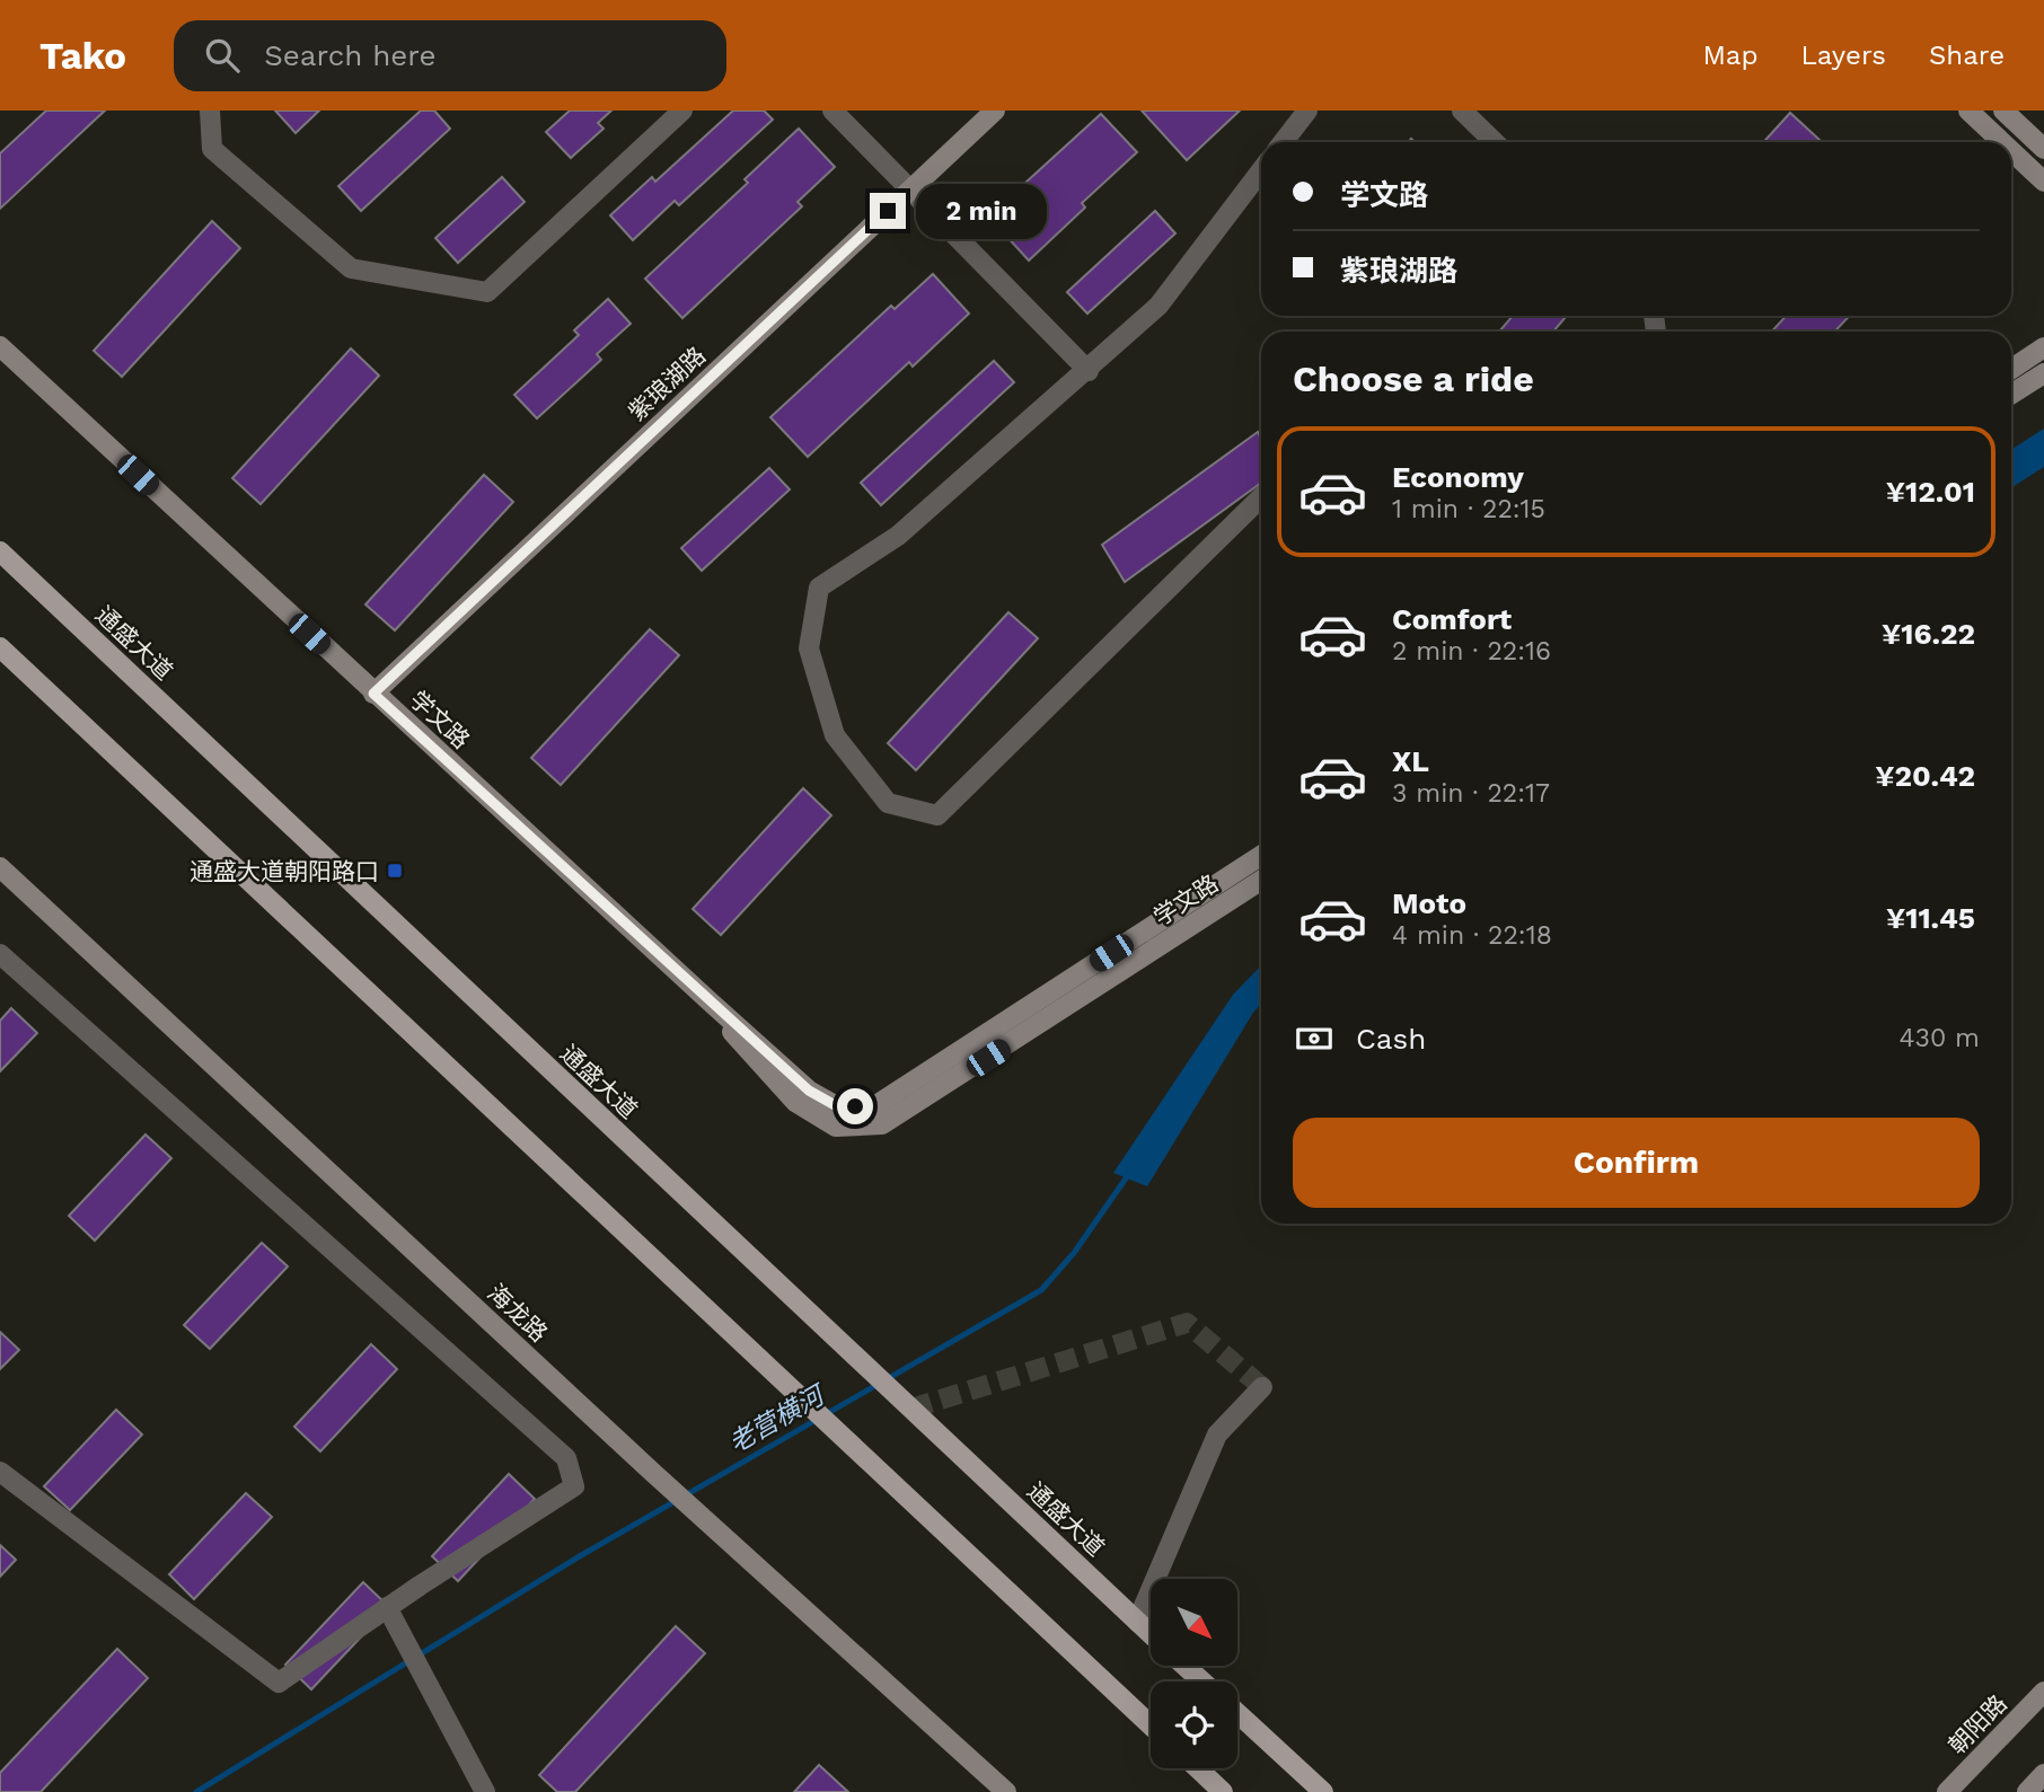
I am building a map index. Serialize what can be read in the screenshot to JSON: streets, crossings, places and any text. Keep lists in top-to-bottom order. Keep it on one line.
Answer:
{"streets":{"main road":["通盛大道"],"street":["紫琅湖路","学文路","海龙路","朝阳路"]},"crossings":[["紫琅湖路","学文路"]],"water":["老营横河"],"places":{"transit":["通盛大道朝阳路口"]},"north":"bottom right","page":{"header":"Tako","search":"Search here","nav":["Map","Layers","Share"],"banner":["学文路","紫琅湖路"],"bubble":"2 min","heading":"Choose a ride","list":[{"name":"Economy","note":"1 min · 22:15","value":"¥12.01"},{"name":"Comfort","note":"2 min · 22:16","value":"¥16.22"},{"name":"XL","note":"3 min · 22:17","value":"¥20.42"},{"name":"Moto","note":"4 min · 22:18","value":"¥11.45"}],"pay":["Cash","430 m"],"buttons":"Confirm"}}
